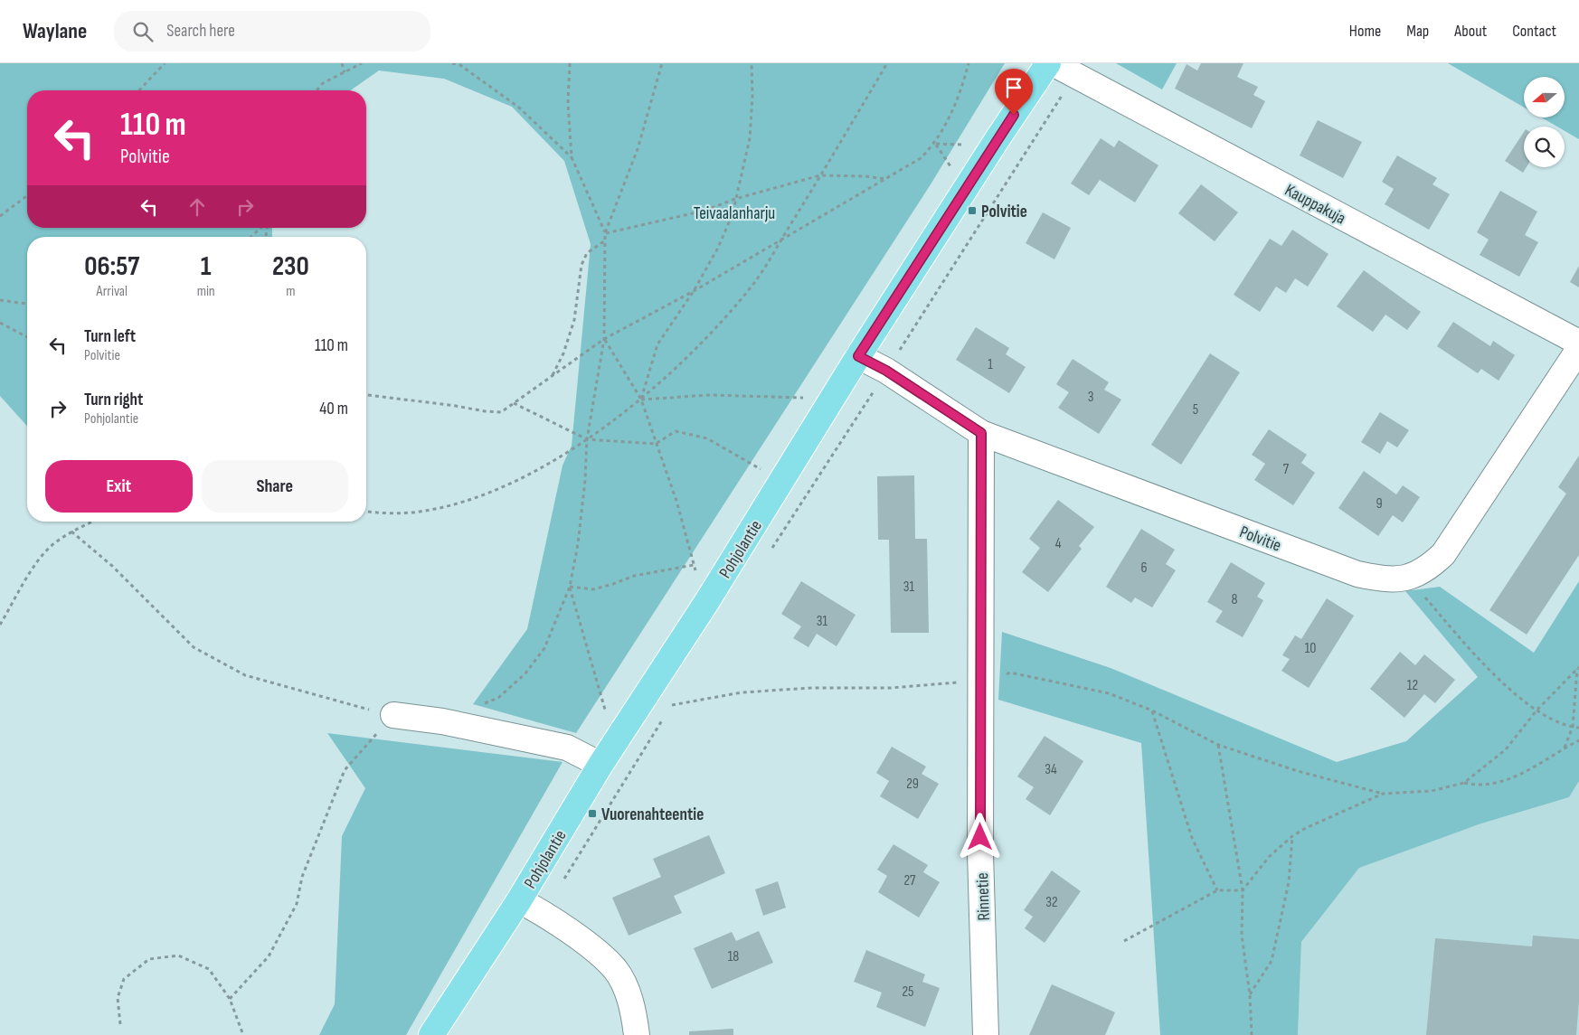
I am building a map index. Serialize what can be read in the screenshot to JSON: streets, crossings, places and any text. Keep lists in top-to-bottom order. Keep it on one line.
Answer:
{"streets":{"main road":["Pohjolantie"],"street":["Kauppakuja","Polvitie","Rinnetie"]},"crossings":[["Polvitie","Pohjolantie"],["Polvitie","Rinnetie"]],"parks":["Teivaalanharju"],"places":{"transit":["Polvitie","Vuorenahteentie"]},"house_numbers":["1","3","5","7","9","4","6","31","8","31","10","12","34","29","27","32","18","25"],"north":"left","page":{"header":"Waylane","search":"Search here","nav":["Home","Map","About","Contact"],"turn":["110 m","Polvitie"],"eta":["06:57","Arrival","1","min","230","m"],"list":[{"name":"Turn left","note":"Polvitie","value":"110 m"},{"name":"Turn right","note":"Pohjolantie","value":"40 m"}],"buttons":["Exit","Share"]}}
